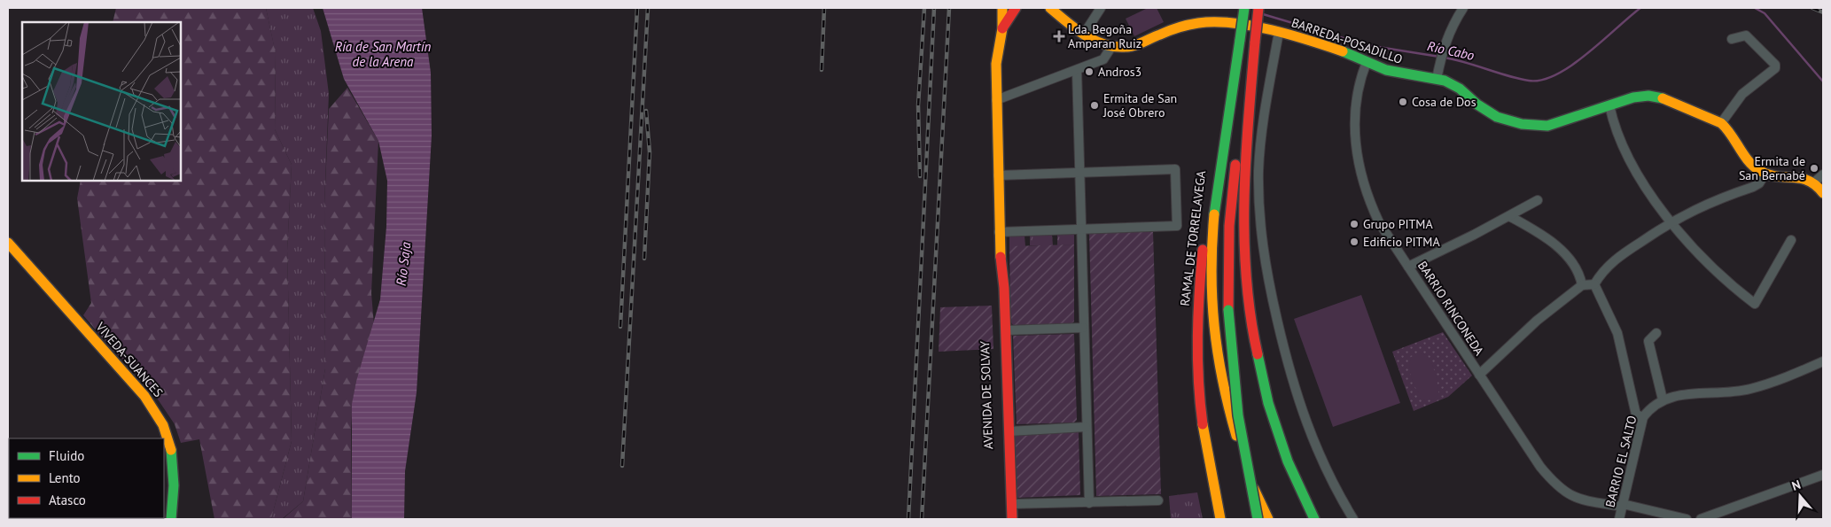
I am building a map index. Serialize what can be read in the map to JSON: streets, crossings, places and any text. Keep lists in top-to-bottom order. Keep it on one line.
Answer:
{"streets":{"main road":["BARREDA-POSADILLO","RAMAL DE TORRELAVEGA","VIVEDA-SUANCES","AVENIDA DE SOLVAY"],"street":["BARRIO RINCONEDA","BARRIO EL SALTO"]},"crossings":[["BARREDA-POSADILLO","BARRIO RINCONEDA"],["BARRIO RINCONEDA","BARRIO EL SALTO"]],"water":["Ría de San Martín de la Arena","Río Cabo","Río Saja"],"places":{"health":["Lda. Begoña Amparan Ruiz"],"other":["Andros3","Cosa de Dos","Ermita de San José Obrero","Ermita de San Bernabé","Grupo PITMA","Edificio PITMA"]},"legend":["Fluido","Lento","Atasco"],"north":"top"}
